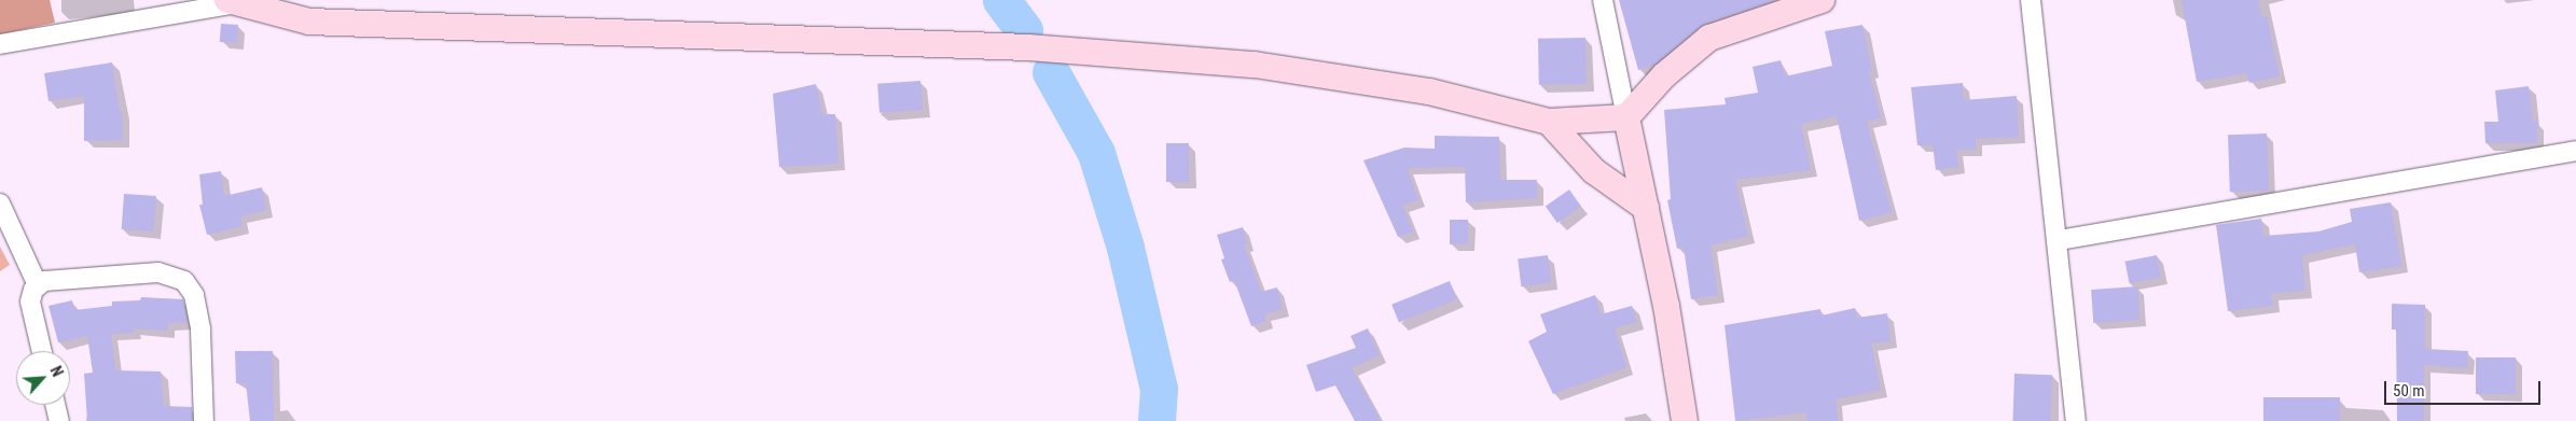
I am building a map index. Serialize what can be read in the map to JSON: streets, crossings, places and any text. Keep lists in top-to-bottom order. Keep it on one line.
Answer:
{"scale_bar":"50 m","north":"top right"}
